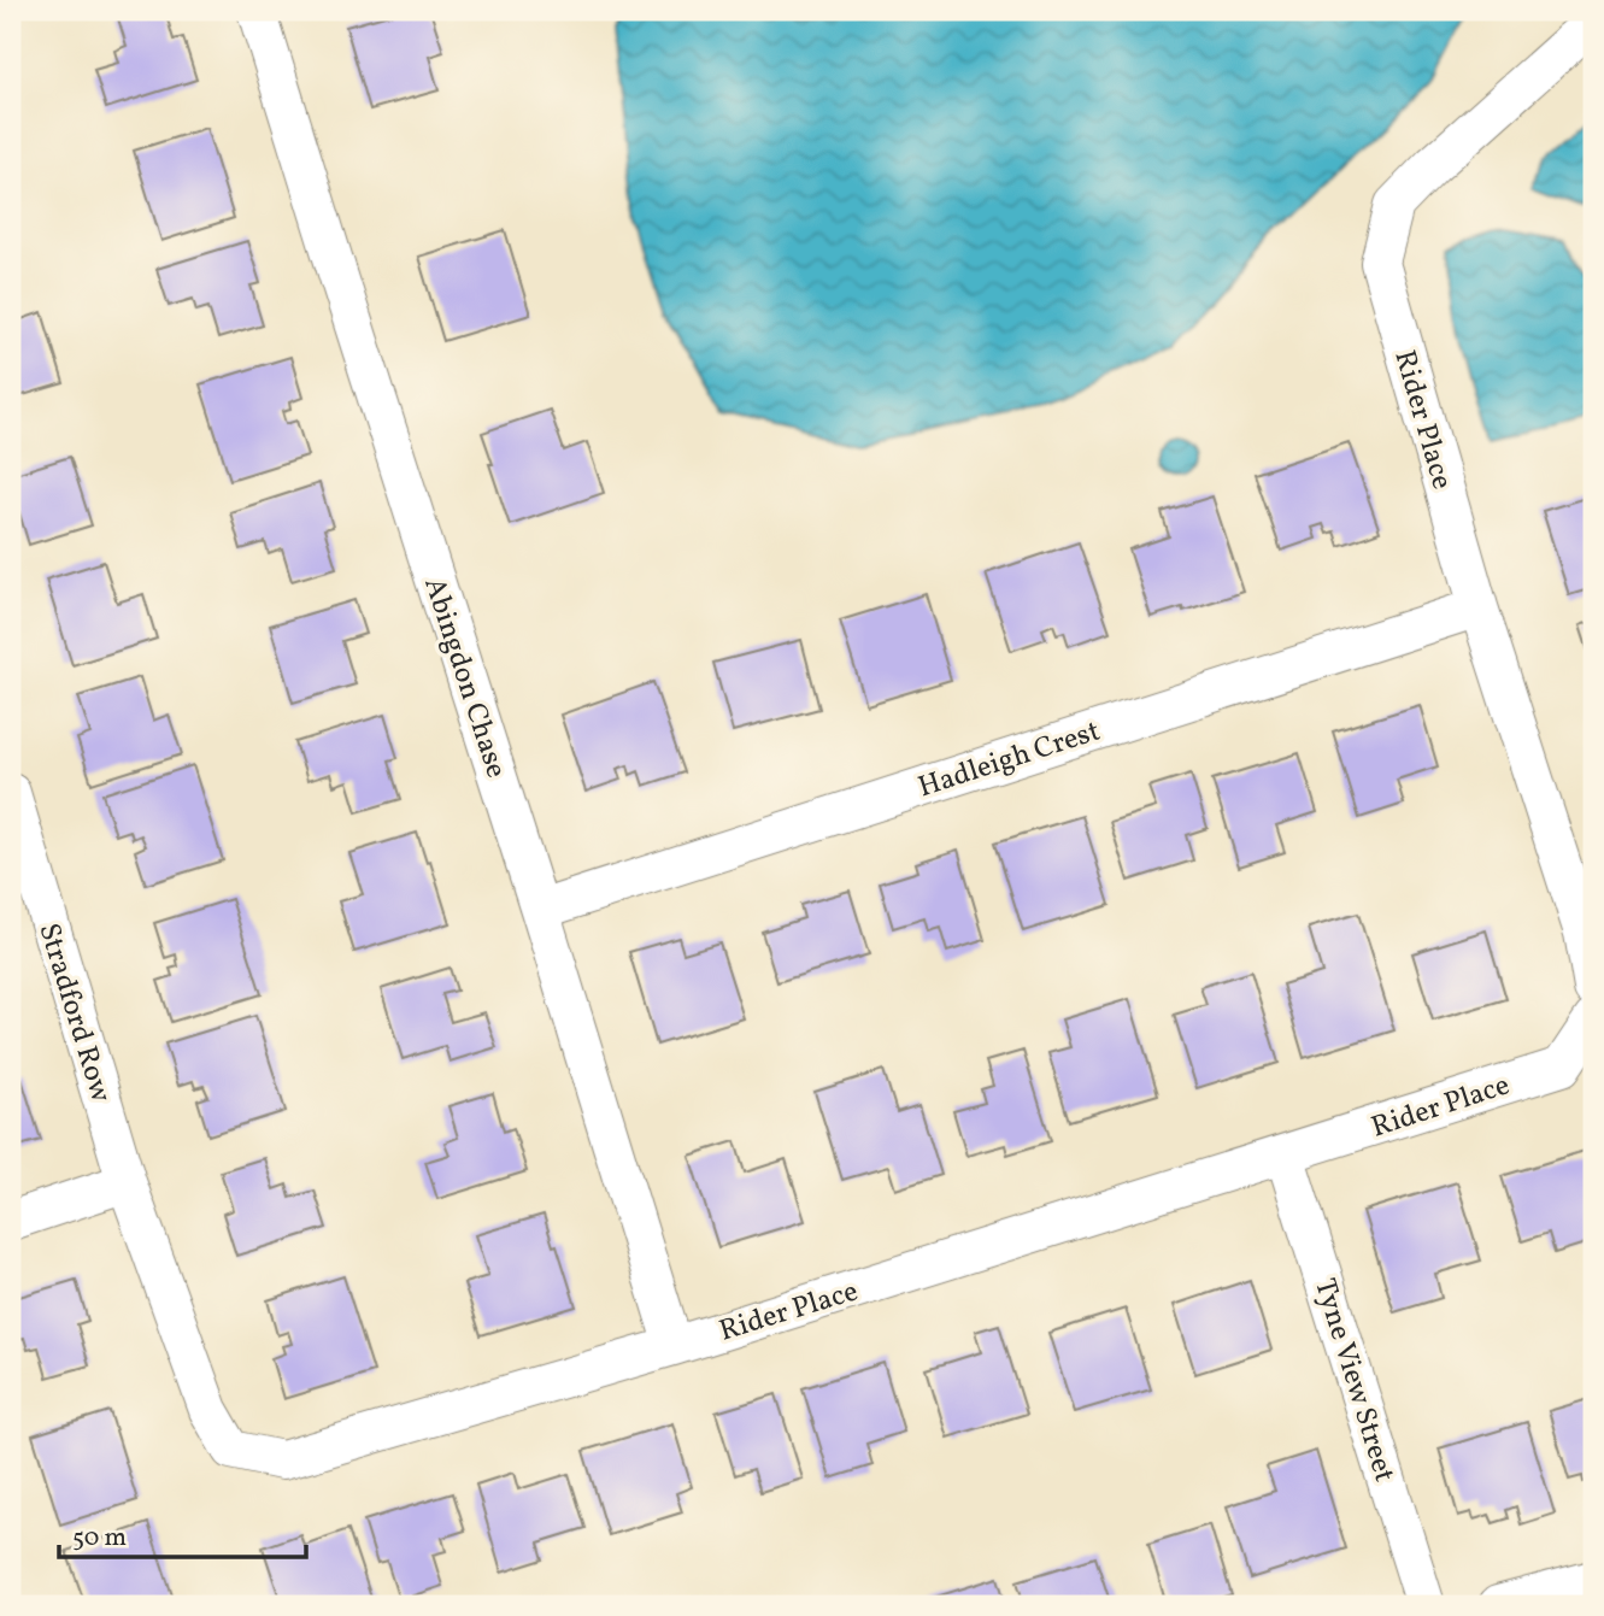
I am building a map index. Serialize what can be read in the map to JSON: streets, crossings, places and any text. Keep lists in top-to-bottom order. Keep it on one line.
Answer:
{"streets":{"street":["Rider Place","Abingdon Chase","Hadleigh Crest","Stradford Row","Tyne View Street"]},"crossings":[["Rider Place","Abingdon Chase"],["Rider Place","Hadleigh Crest"],["Rider Place","Stradford Row"],["Rider Place","Tyne View Street"],["Abingdon Chase","Hadleigh Crest"]],"scale_bar":"50 m"}
